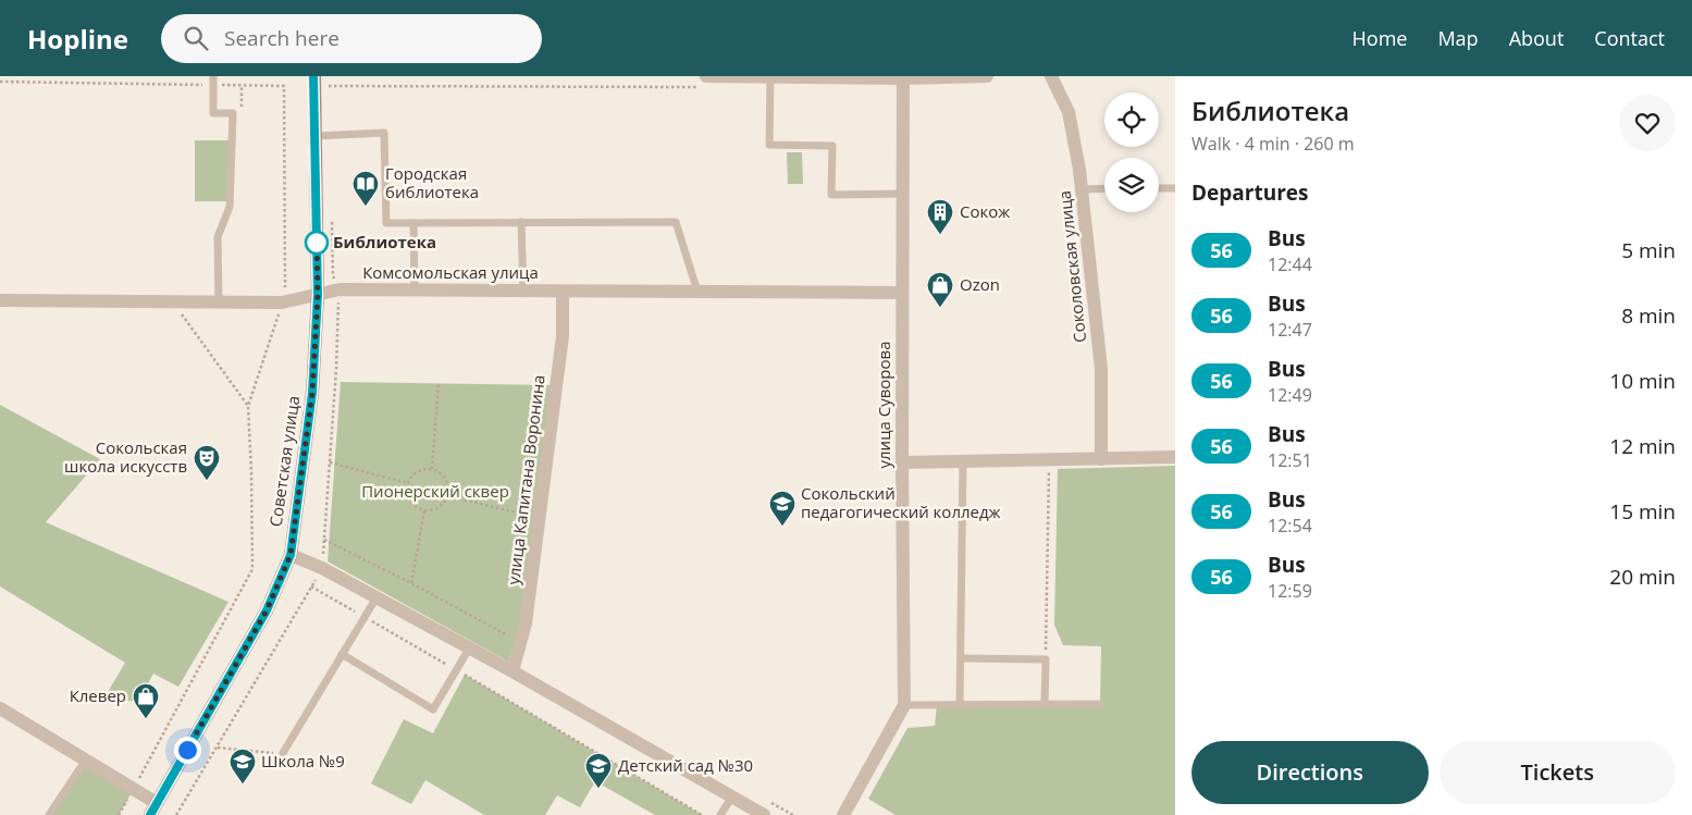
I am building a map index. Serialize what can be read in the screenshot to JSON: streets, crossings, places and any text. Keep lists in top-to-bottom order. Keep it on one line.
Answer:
{"streets":{"main road":["Советская улица"],"street":["Соколовская улица","Комсомольская улица","улица Суворова","улица Капитана Воронина"]},"crossings":[["Комсомольская улица","улица Суворова"],["Комсомольская улица","Советская улица"],["Комсомольская улица","улица Капитана Воронина"]],"parks":["Пионерский сквер"],"places":{"library":["Городская библиотека"],"building":["Сокож"],"other":["Библиотека"],"shop":["Ozon","Клевер"],"theatre":["Сокольская школа искусств"],"school or university":["Сокольский педагогический колледж","Школа №9","Детский сад №30"]},"lines":["bus line 56"],"page":{"header":"Hopline","search":"Search here","nav":["Home","Map","About","Contact"],"heading":[["Библиотека","Walk · 4 min · 260 m"],"Departures"],"list":[{"mark":"56","name":"Bus","note":"12:44","value":"5 min"},{"mark":"56","name":"Bus","note":"12:47","value":"8 min"},{"mark":"56","name":"Bus","note":"12:49","value":"10 min"},{"mark":"56","name":"Bus","note":"12:51","value":"12 min"},{"mark":"56","name":"Bus","note":"12:54","value":"15 min"},{"mark":"56","name":"Bus","note":"12:59","value":"20 min"}],"buttons":["Directions","Tickets"]}}
